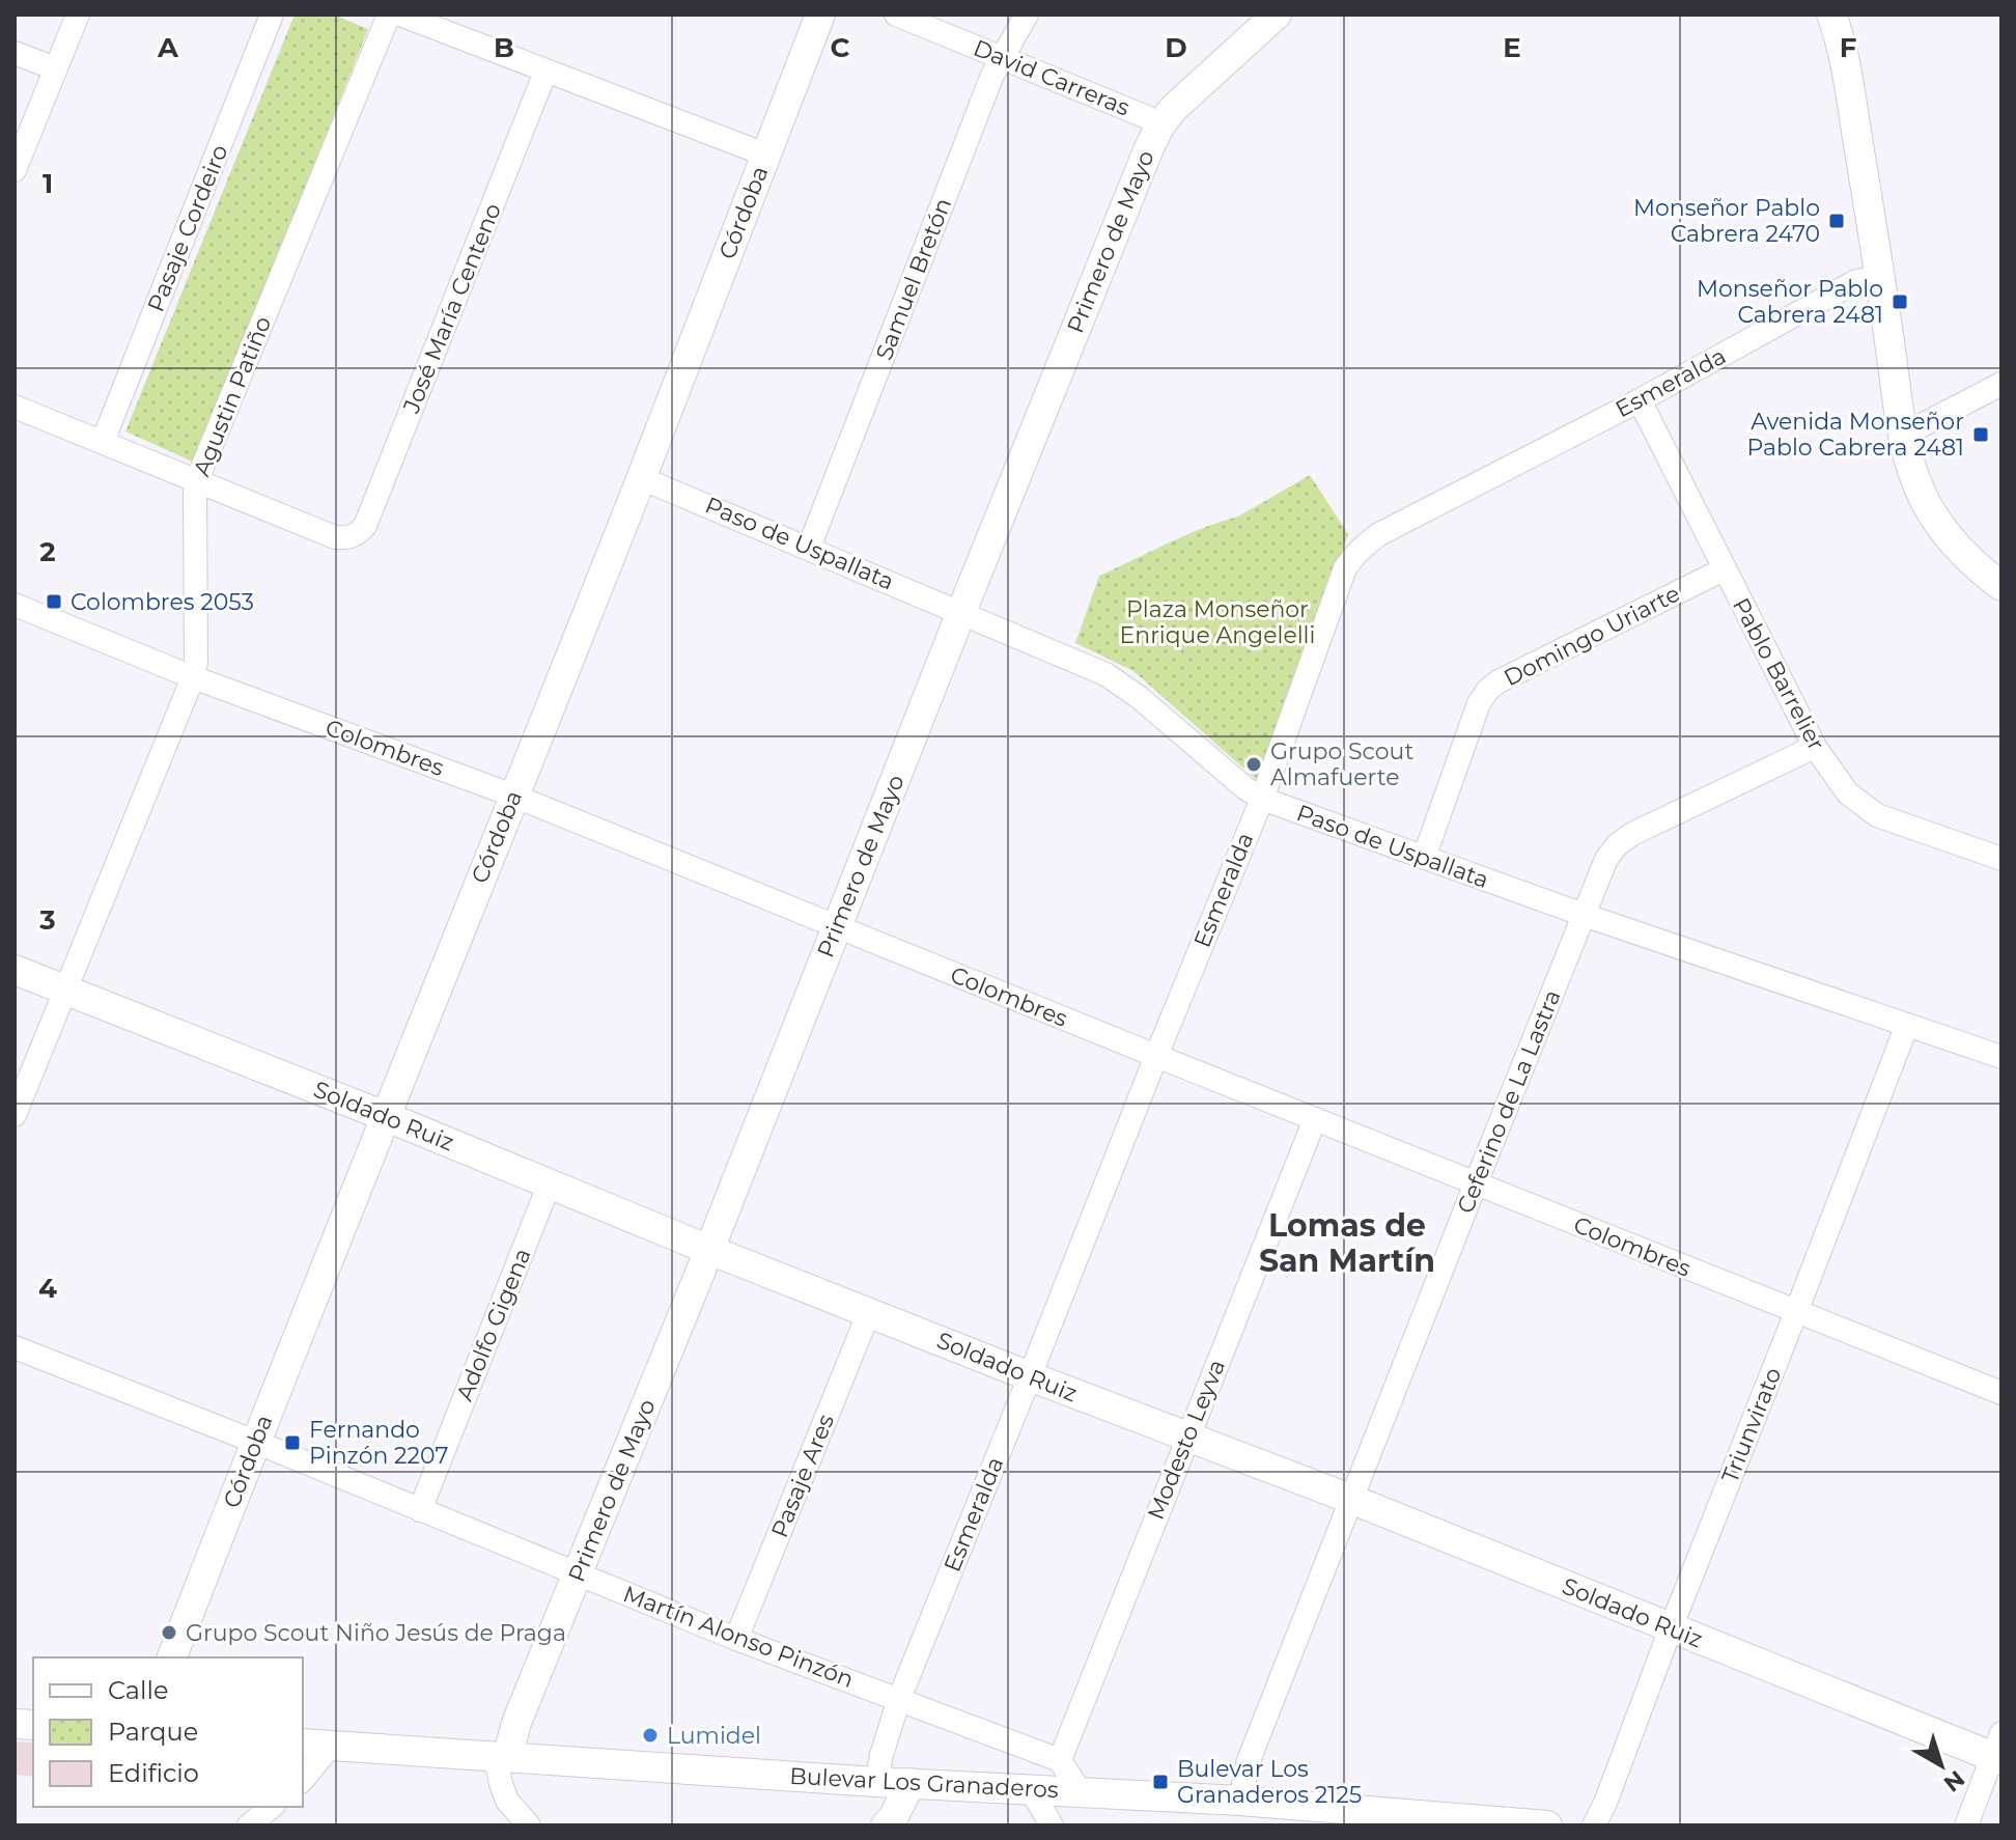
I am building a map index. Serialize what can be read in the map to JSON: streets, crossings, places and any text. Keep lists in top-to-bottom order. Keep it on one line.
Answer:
{"streets":{"main road":["Córdoba","Primero de Mayo","Soldado Ruiz","Bulevar Los Granaderos"],"street":["David Carreras","Pasaje Cordeiro","Samuel Bretón","José María Centeno","Esmeralda","Agustin Patiño","Paso de Uspallata","Domingo Uriarte","Pablo Barrelier","Colombres","Ceferino de La Lastra","Adolfo Gigena","Triunvirato","Modesto Leyva","Pasaje Ares","Martín Alonso Pinzón"]},"crossings":[["David Carreras","Primero de Mayo"],["David Carreras","Samuel Bretón"],["Córdoba","Paso de Uspallata"],["Córdoba","Colombres"],["Córdoba","Soldado Ruiz"],["Córdoba","Martín Alonso Pinzón"],["Primero de Mayo","Paso de Uspallata"],["Primero de Mayo","Colombres"],["Primero de Mayo","Soldado Ruiz"],["Primero de Mayo","Martín Alonso Pinzón"],["Primero de Mayo","Bulevar Los Granaderos"],["Samuel Bretón","Paso de Uspallata"],["José María Centeno","Agustin Patiño"],["Esmeralda","Paso de Uspallata"],["Esmeralda","Pablo Barrelier"],["Esmeralda","Colombres"],["Esmeralda","Soldado Ruiz"],["Esmeralda","Martín Alonso Pinzón"],["Esmeralda","Bulevar Los Granaderos"],["Agustin Patiño","Colombres"],["Agustin Patiño","Soldado Ruiz"],["Paso de Uspallata","Domingo Uriarte"],["Paso de Uspallata","Ceferino de La Lastra"],["Paso de Uspallata","Triunvirato"],["Domingo Uriarte","Pablo Barrelier"],["Pablo Barrelier","Ceferino de La Lastra"],["Colombres","Ceferino de La Lastra"],["Colombres","Triunvirato"],["Colombres","Modesto Leyva"],["Ceferino de La Lastra","Soldado Ruiz"],["Ceferino de La Lastra","Bulevar Los Granaderos"],["Soldado Ruiz","Adolfo Gigena"],["Soldado Ruiz","Triunvirato"],["Soldado Ruiz","Modesto Leyva"],["Soldado Ruiz","Pasaje Ares"],["Adolfo Gigena","Martín Alonso Pinzón"],["Modesto Leyva","Martín Alonso Pinzón"],["Pasaje Ares","Martín Alonso Pinzón"]],"districts":["Lomas de San Martín"],"parks":["Plaza Monseñor Enrique Angelelli"],"places":{"transit":["Monseñor Pablo Cabrera 2470","Monseñor Pablo Cabrera 2481","Avenida Monseñor Pablo Cabrera 2481","Colombres 2053","Fernando Pinzón 2207","Bulevar Los Granaderos 2125"],"other":["Grupo Scout Almafuerte","Grupo Scout Niño Jesús de Praga","Lumidel"]},"legend":["Calle","Parque","Edificio"],"north":"bottom right","grid":{"columns":["A","B","C","D","E","F"],"rows":["1","2","3","4"]}}
